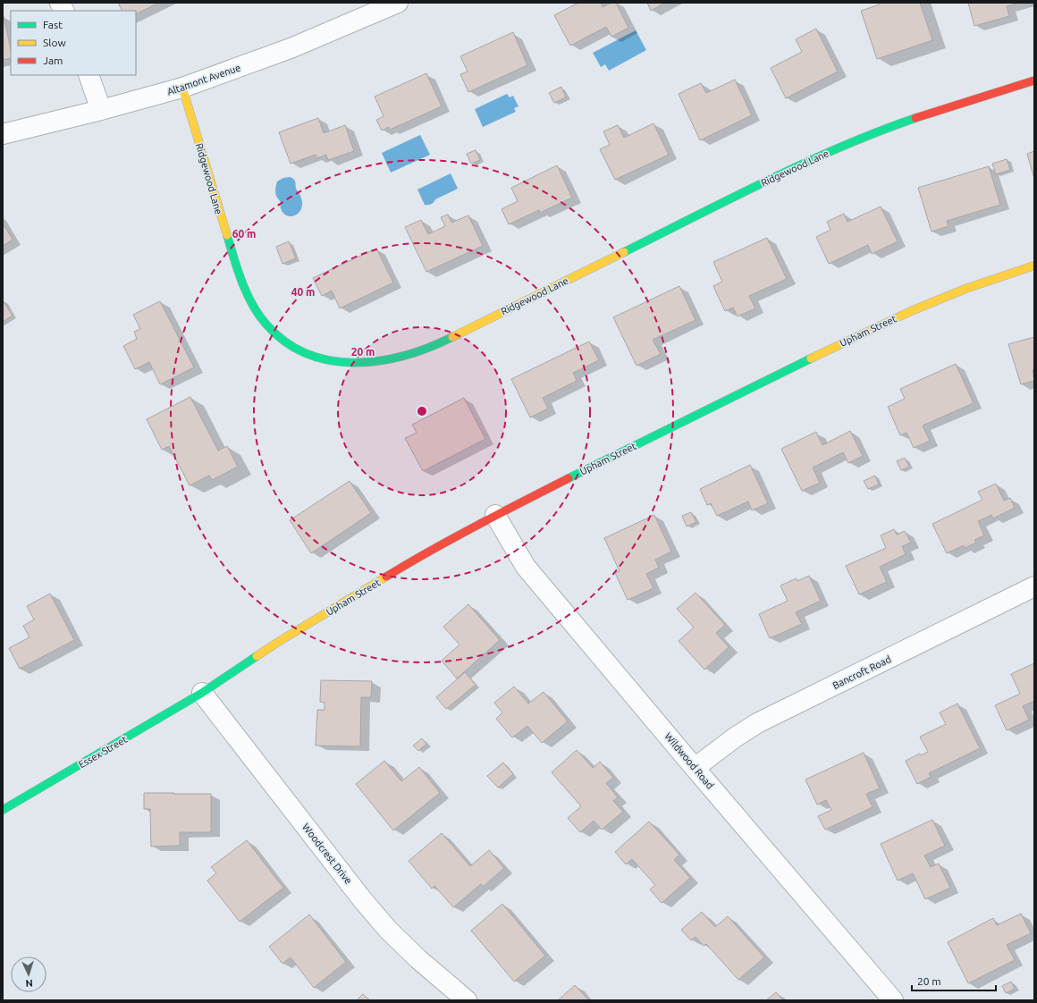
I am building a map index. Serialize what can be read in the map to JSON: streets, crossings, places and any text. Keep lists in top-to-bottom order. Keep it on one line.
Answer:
{"streets":{"main road":["Ridgewood Lane","Upham Street","Essex Street"],"street":["Altamont Avenue","Bancroft Road","Wildwood Road","Woodcrest Drive"]},"crossings":[["Altamont Avenue","Ridgewood Lane"],["Upham Street","Essex Street"],["Upham Street","Wildwood Road"],["Upham Street","Woodcrest Drive"],["Bancroft Road","Wildwood Road"],["Essex Street","Woodcrest Drive"]],"legend":["Fast","Slow","Jam"],"scale_bar":"20 m","north":"bottom","rings":["60 m","40 m","20 m"]}
